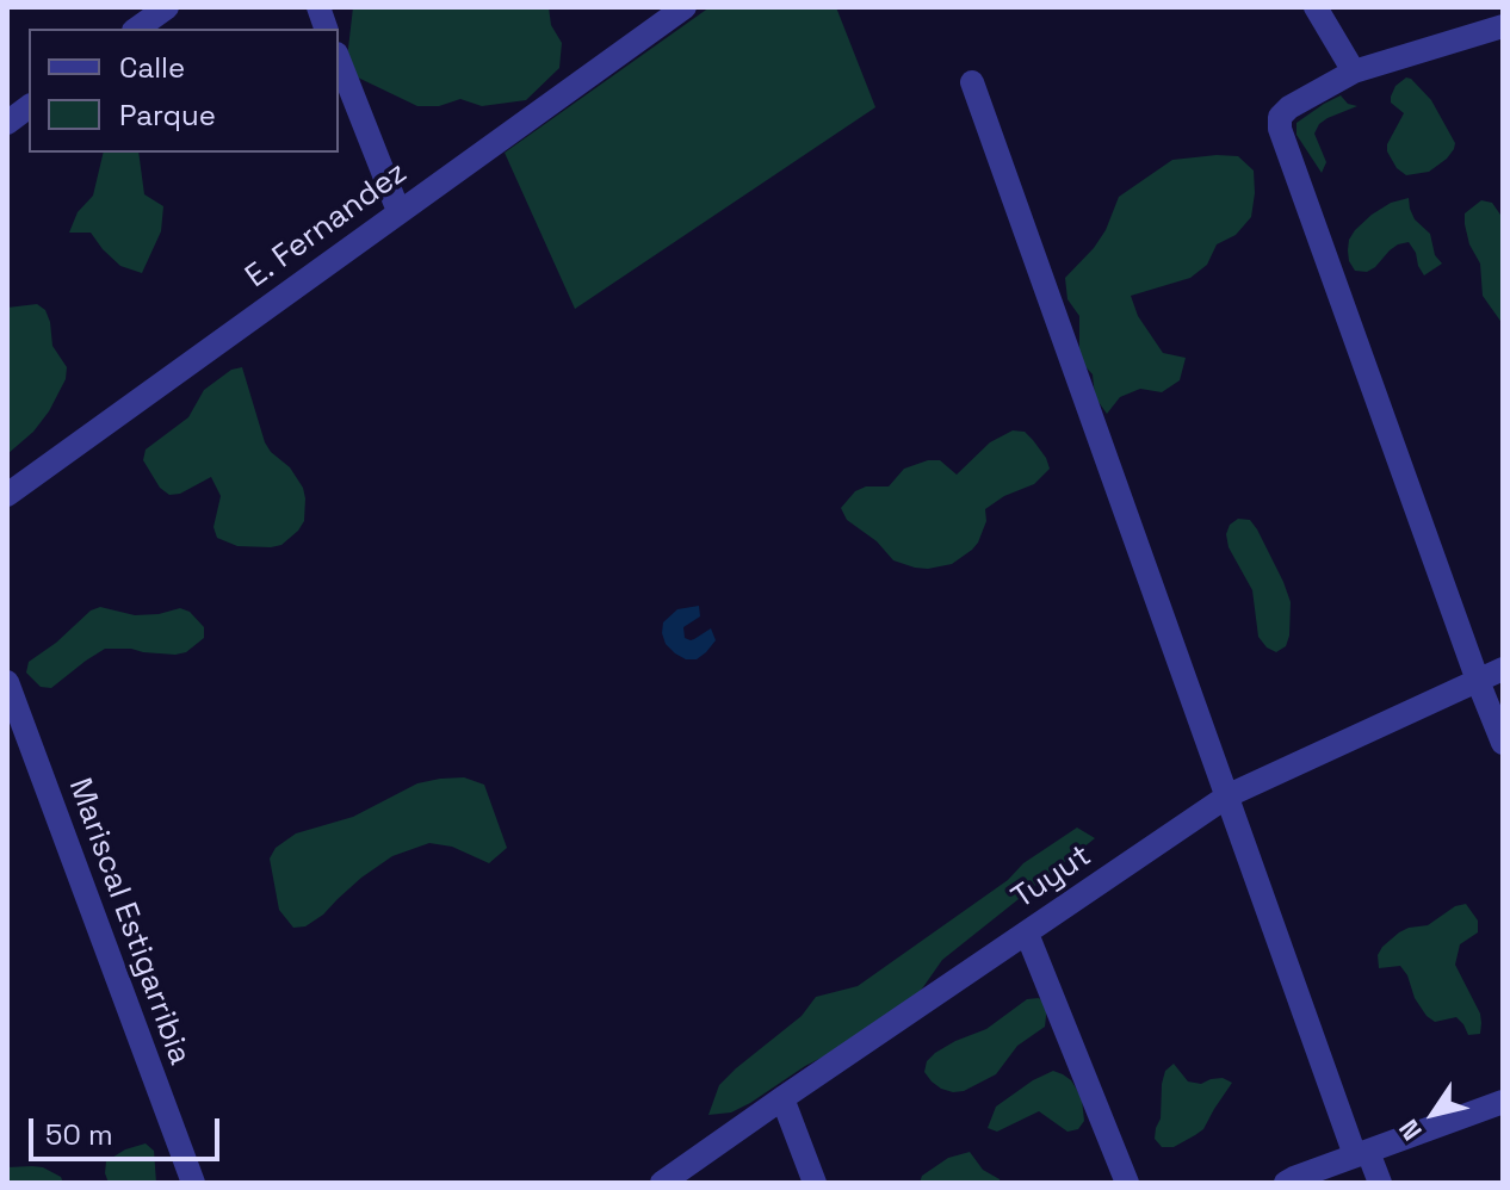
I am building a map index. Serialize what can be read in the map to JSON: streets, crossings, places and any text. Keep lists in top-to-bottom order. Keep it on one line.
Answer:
{"streets":{"street":["E. Fernandez","Tuyut","Mariscal Estigarribia"]},"legend":["Calle","Parque"],"scale_bar":"50 m","north":"bottom left"}
